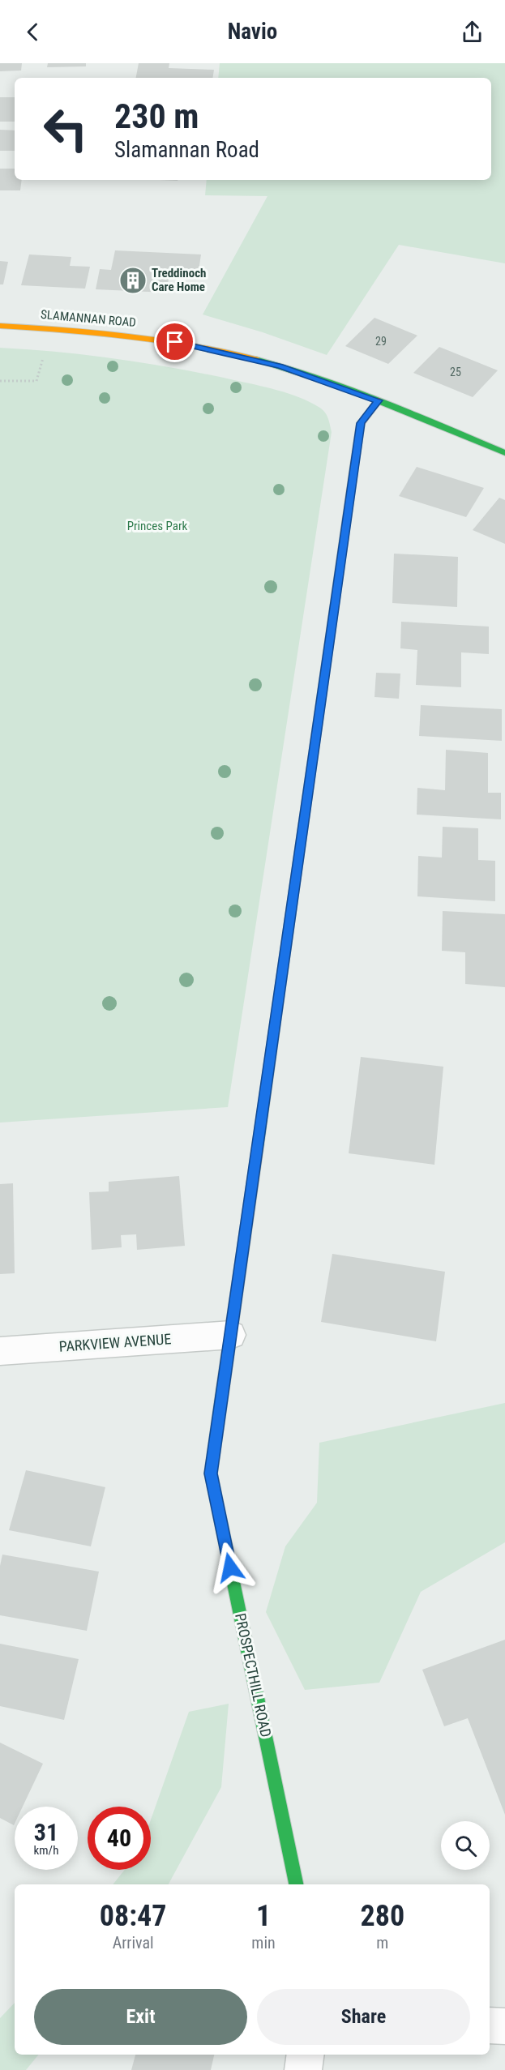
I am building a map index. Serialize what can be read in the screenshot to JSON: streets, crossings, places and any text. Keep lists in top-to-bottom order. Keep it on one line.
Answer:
{"streets":{"street":["SLAMANNAN ROAD","PARKVIEW AVENUE","PROSPECTHILL ROAD"]},"crossings":[["SLAMANNAN ROAD","PROSPECTHILL ROAD"],["PARKVIEW AVENUE","PROSPECTHILL ROAD"]],"parks":["Princes Park"],"places":{"building":["Treddinoch Care Home"]},"house_numbers":["29","25"],"page":{"header":"Navio","turn":["230 m","Slamannan Road"],"speed":"31 km/h","limit":"40","eta":["08:47","Arrival","1","min","280","m"],"buttons":["Exit","Share"]}}
